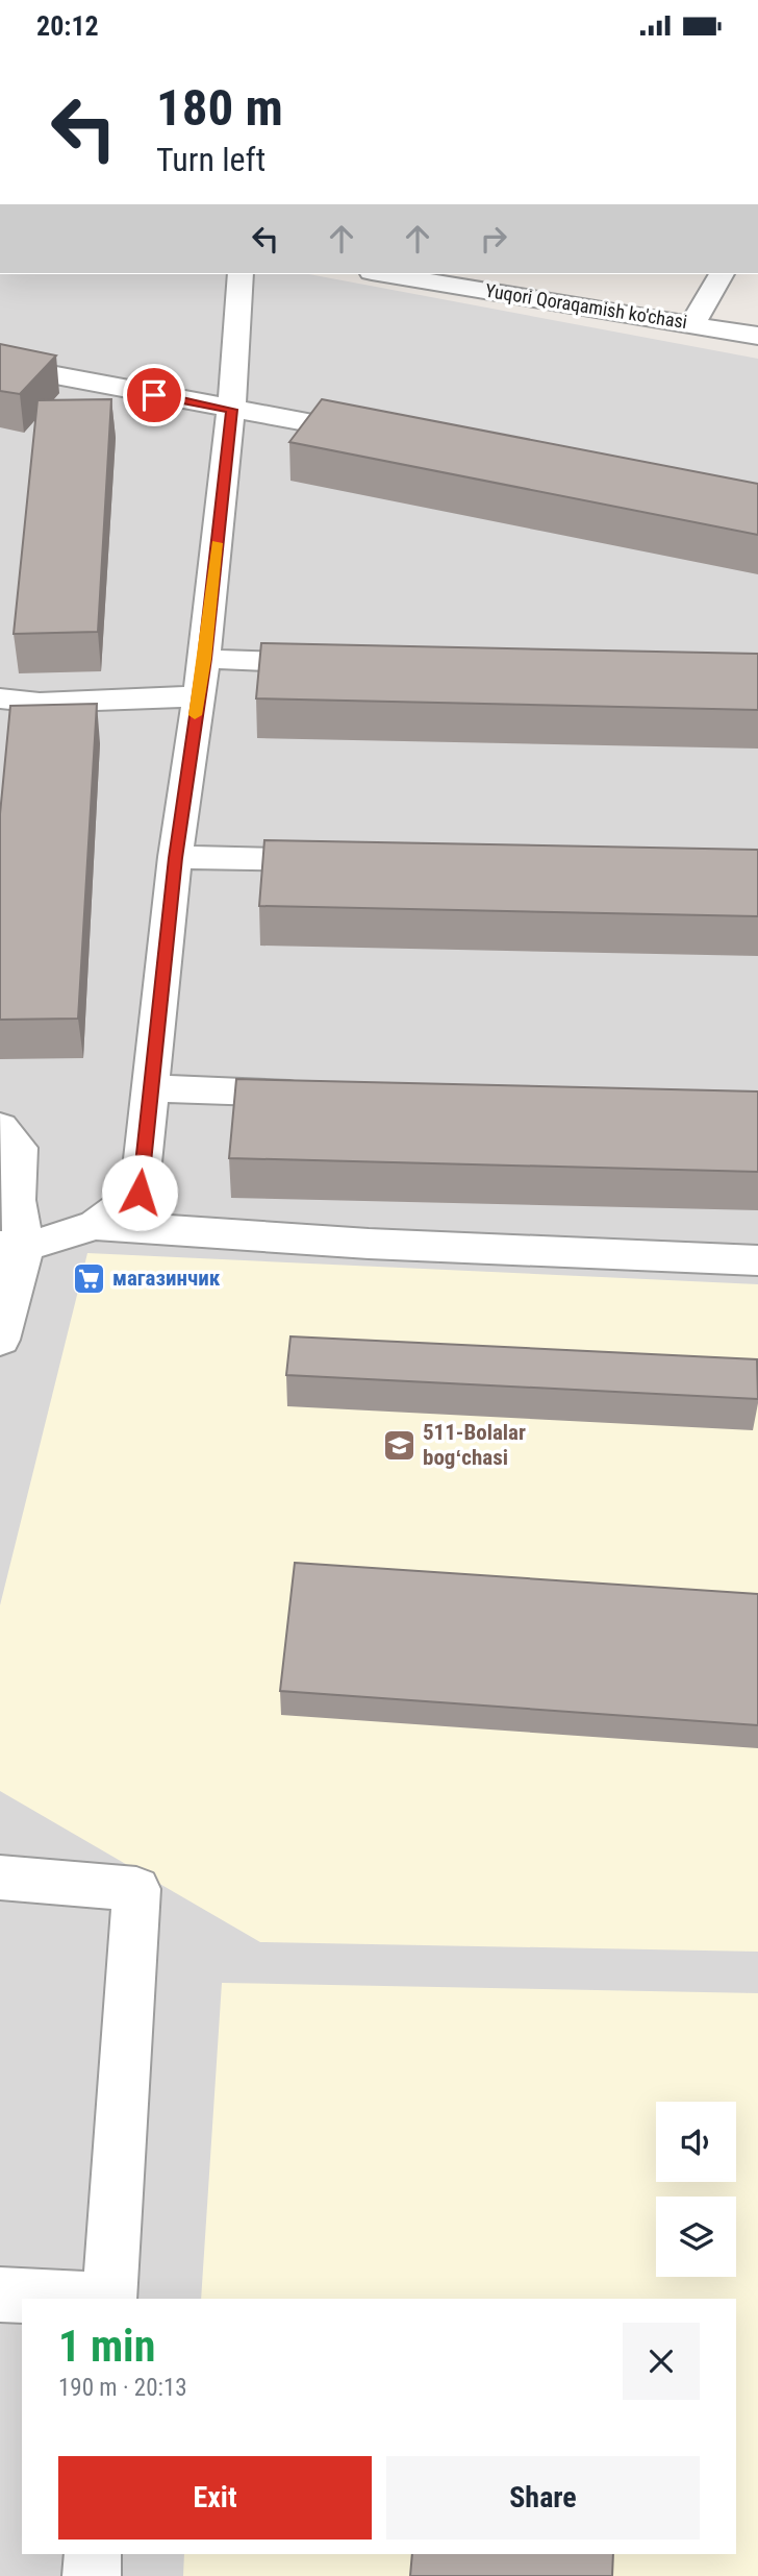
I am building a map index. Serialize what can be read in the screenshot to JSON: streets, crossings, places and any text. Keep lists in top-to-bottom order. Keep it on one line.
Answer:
{"streets":{"street":["Yuqori Qoraqamish ko'chasi"]},"places":{"supermarket":["магазинчик"],"school or university":["511-Bolalar bogʻchasi"]},"page":{"status":"20:12","turn":["180 m","Turn left"],"heading":["1 min","190 m · 20:13"],"buttons":["Exit","Share"]}}
